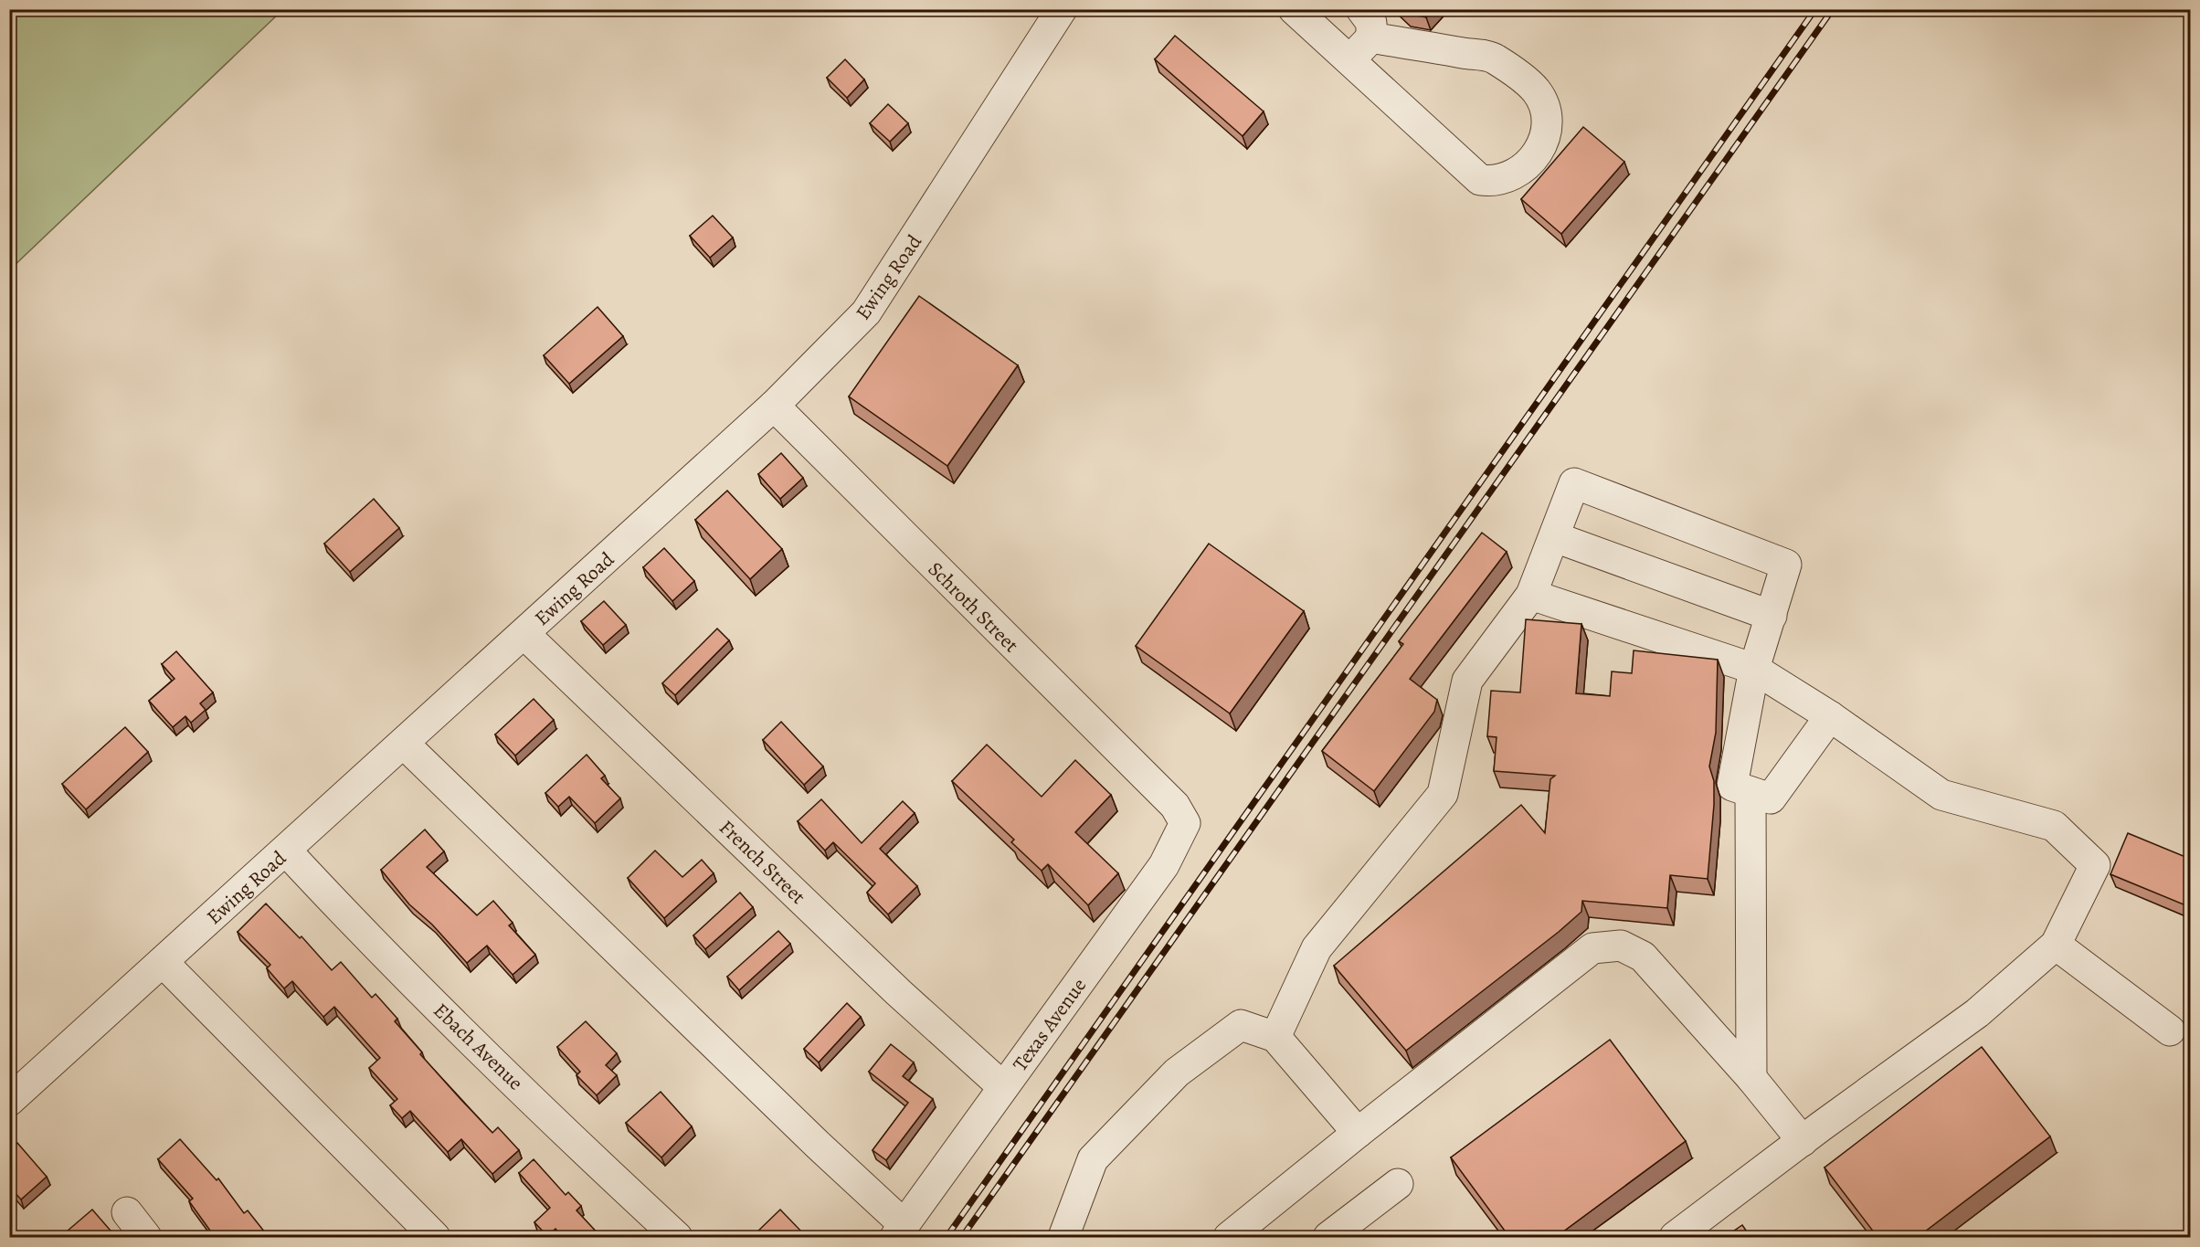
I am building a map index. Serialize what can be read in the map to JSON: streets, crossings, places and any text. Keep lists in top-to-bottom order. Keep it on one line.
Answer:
{"streets":{"street":["Ewing Road","Schroth Street","French Street","Texas Avenue","Ebach Avenue"]},"crossings":[["Ewing Road","Schroth Street"],["Ewing Road","French Street"],["Ewing Road","Ebach Avenue"],["Schroth Street","Texas Avenue"],["French Street","Texas Avenue"]]}
